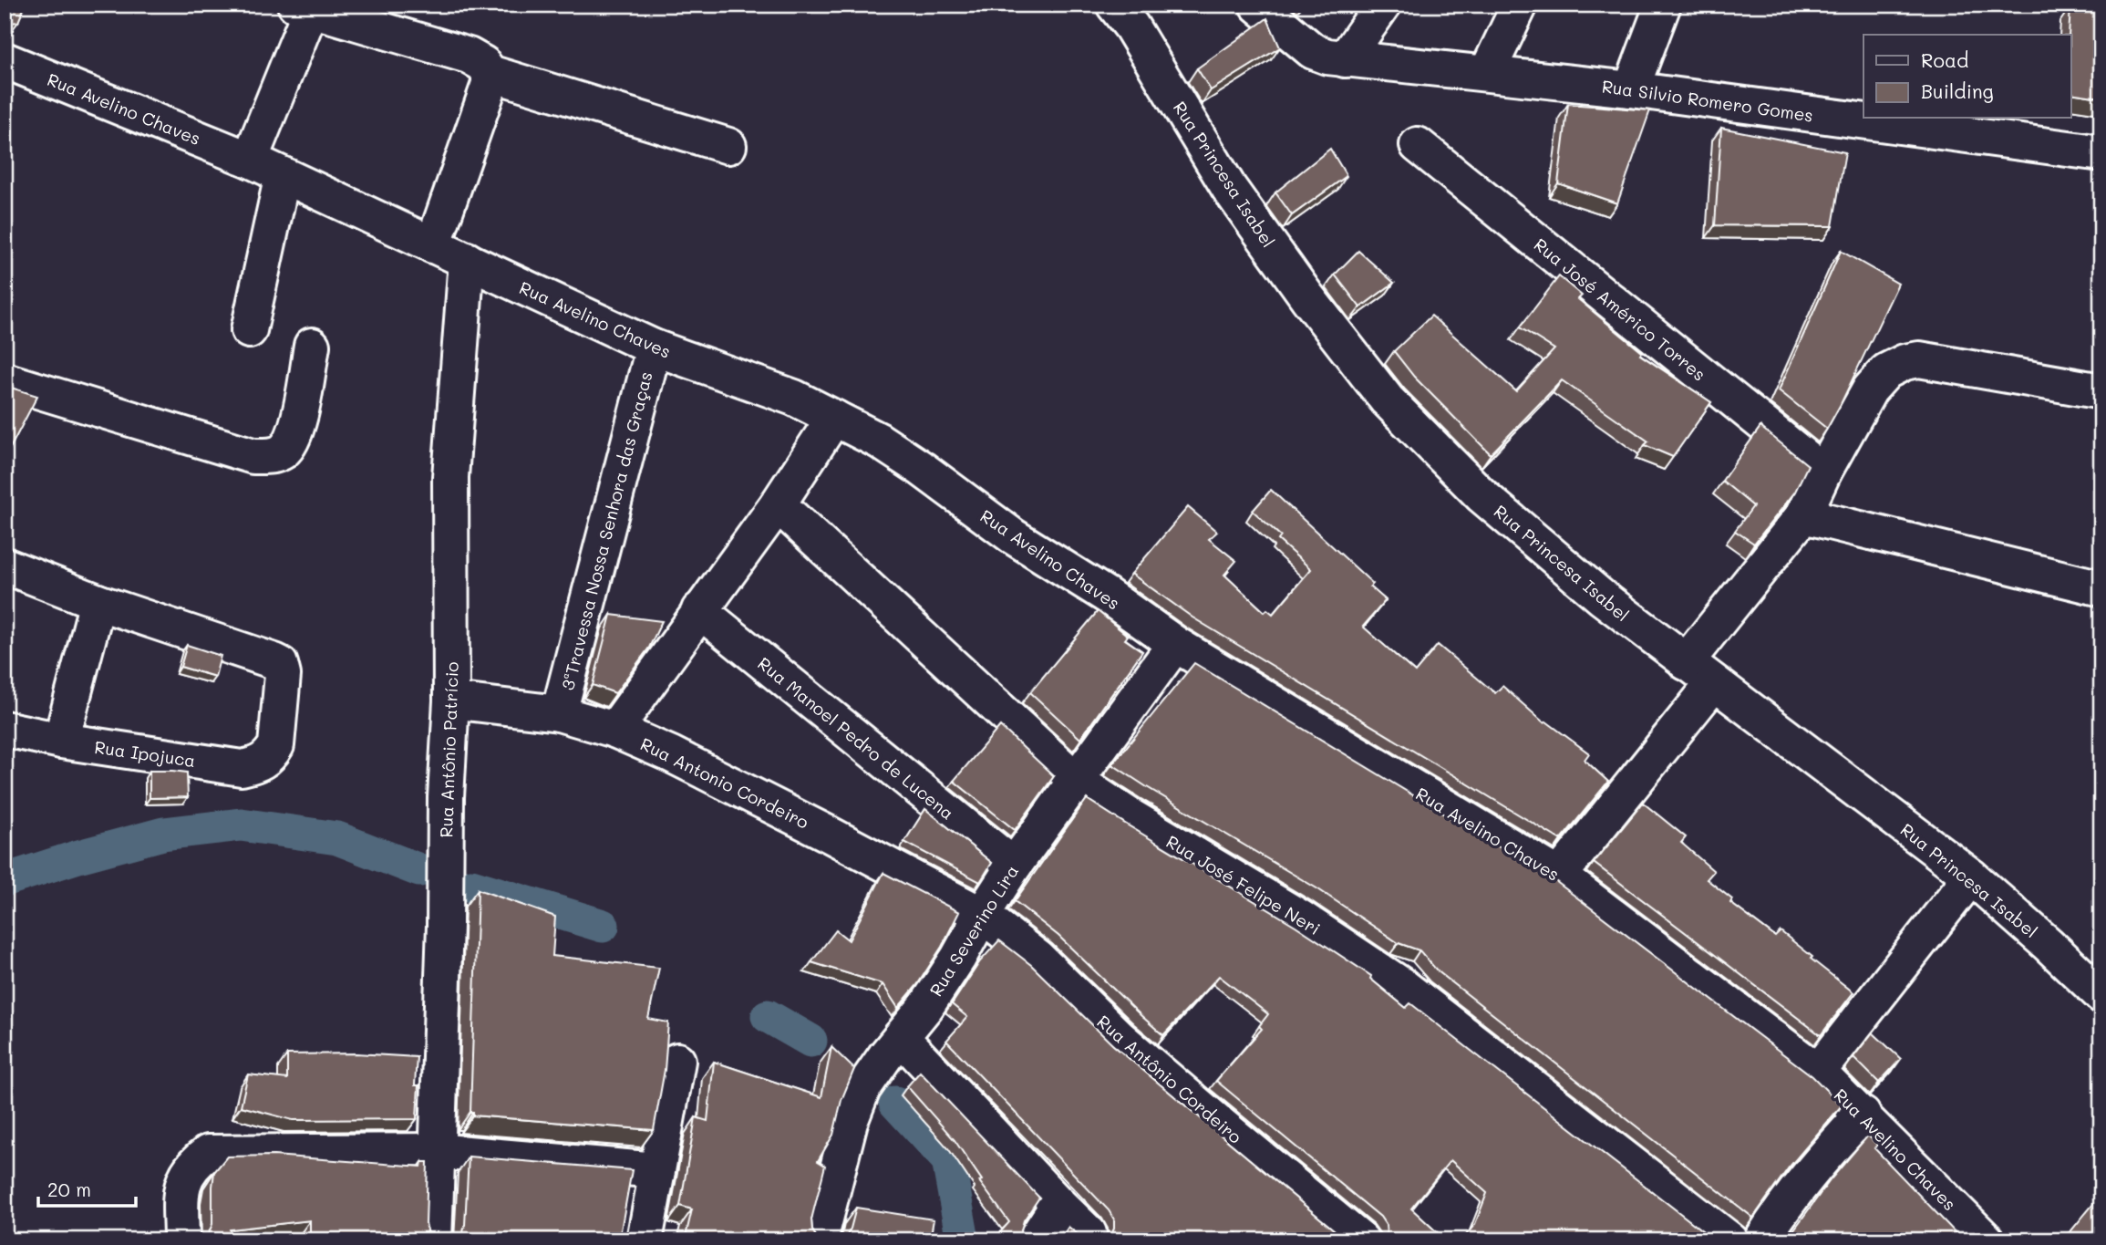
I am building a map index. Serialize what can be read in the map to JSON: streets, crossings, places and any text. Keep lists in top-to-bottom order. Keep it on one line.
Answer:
{"streets":{"street":["Rua Silvio Romero Gomes","Rua Avelino Chaves","Rua Princesa Isabel","Rua José Américo Torres","3ªTravessa Nossa Senhora das Graças","Rua Manoel Pedro de Lucena","Rua Antônio Patrício","Rua Ipojuca","Rua Antonio Cordeiro","Rua José Felipe Neri","Rua Severino Lira","Rua Antônio Cordeiro"]},"crossings":[["Rua Avelino Chaves","3ªTravessa Nossa Senhora das Graças"],["Rua Avelino Chaves","Rua Antônio Patrício"],["Rua Avelino Chaves","Rua Severino Lira"],["3ªTravessa Nossa Senhora das Graças","Rua Antonio Cordeiro"],["Rua Manoel Pedro de Lucena","Rua Severino Lira"],["Rua Antônio Patrício","Rua Antonio Cordeiro"],["Rua Antonio Cordeiro","Rua Severino Lira"],["Rua Antonio Cordeiro","Rua Antônio Cordeiro"],["Rua José Felipe Neri","Rua Severino Lira"],["Rua Severino Lira","Rua Antônio Cordeiro"]],"legend":["Road","Building"],"scale_bar":"20 m"}
